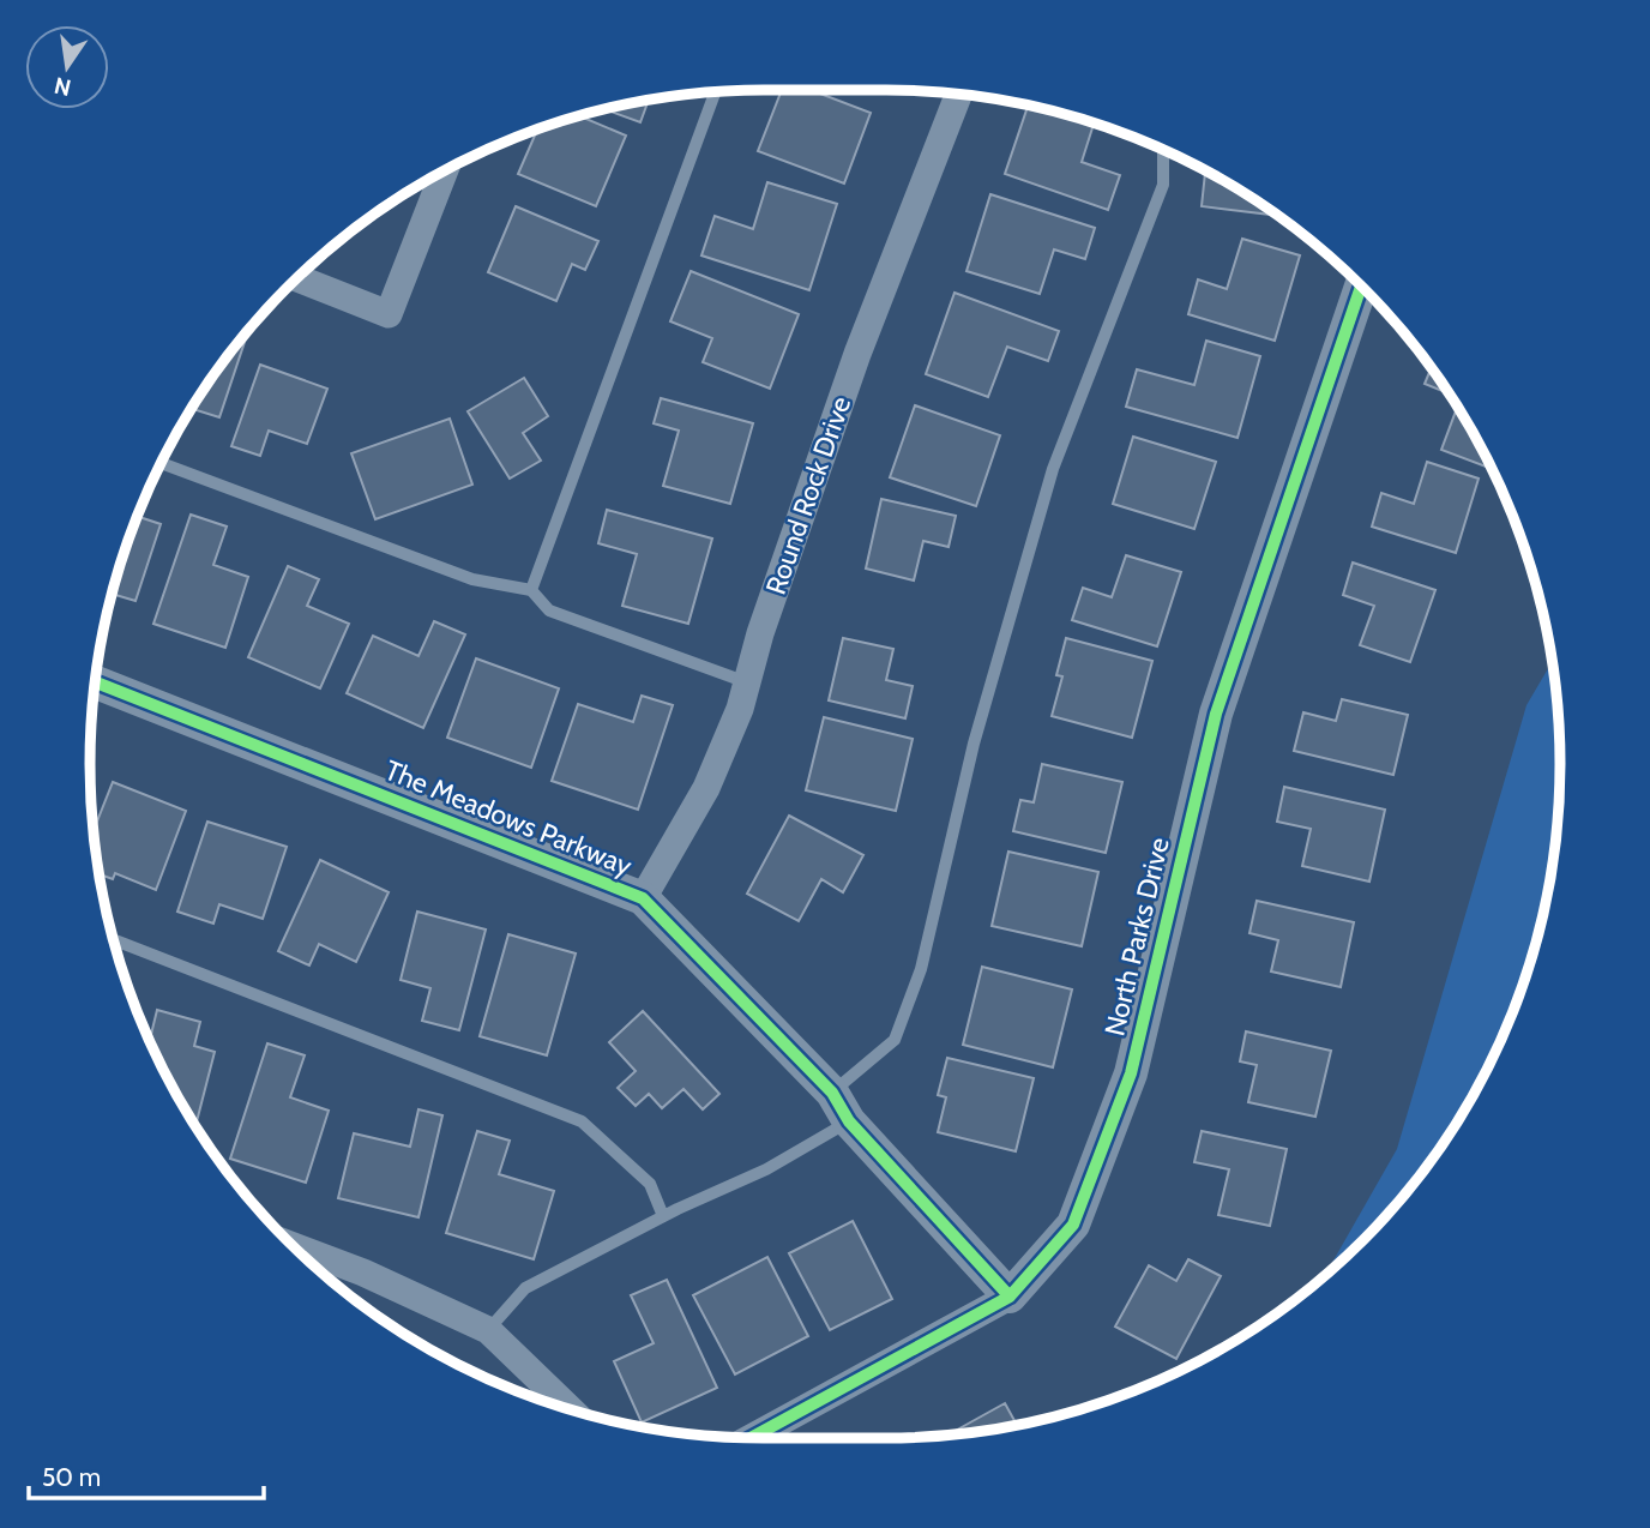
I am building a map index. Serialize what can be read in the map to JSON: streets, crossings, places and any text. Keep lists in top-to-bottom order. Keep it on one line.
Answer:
{"streets":{"street":["Round Rock Drive","The Meadows Parkway","North Parks Drive"]},"crossings":[["Round Rock Drive","The Meadows Parkway"],["The Meadows Parkway","North Parks Drive"]],"scale_bar":"50 m","north":"bottom"}
